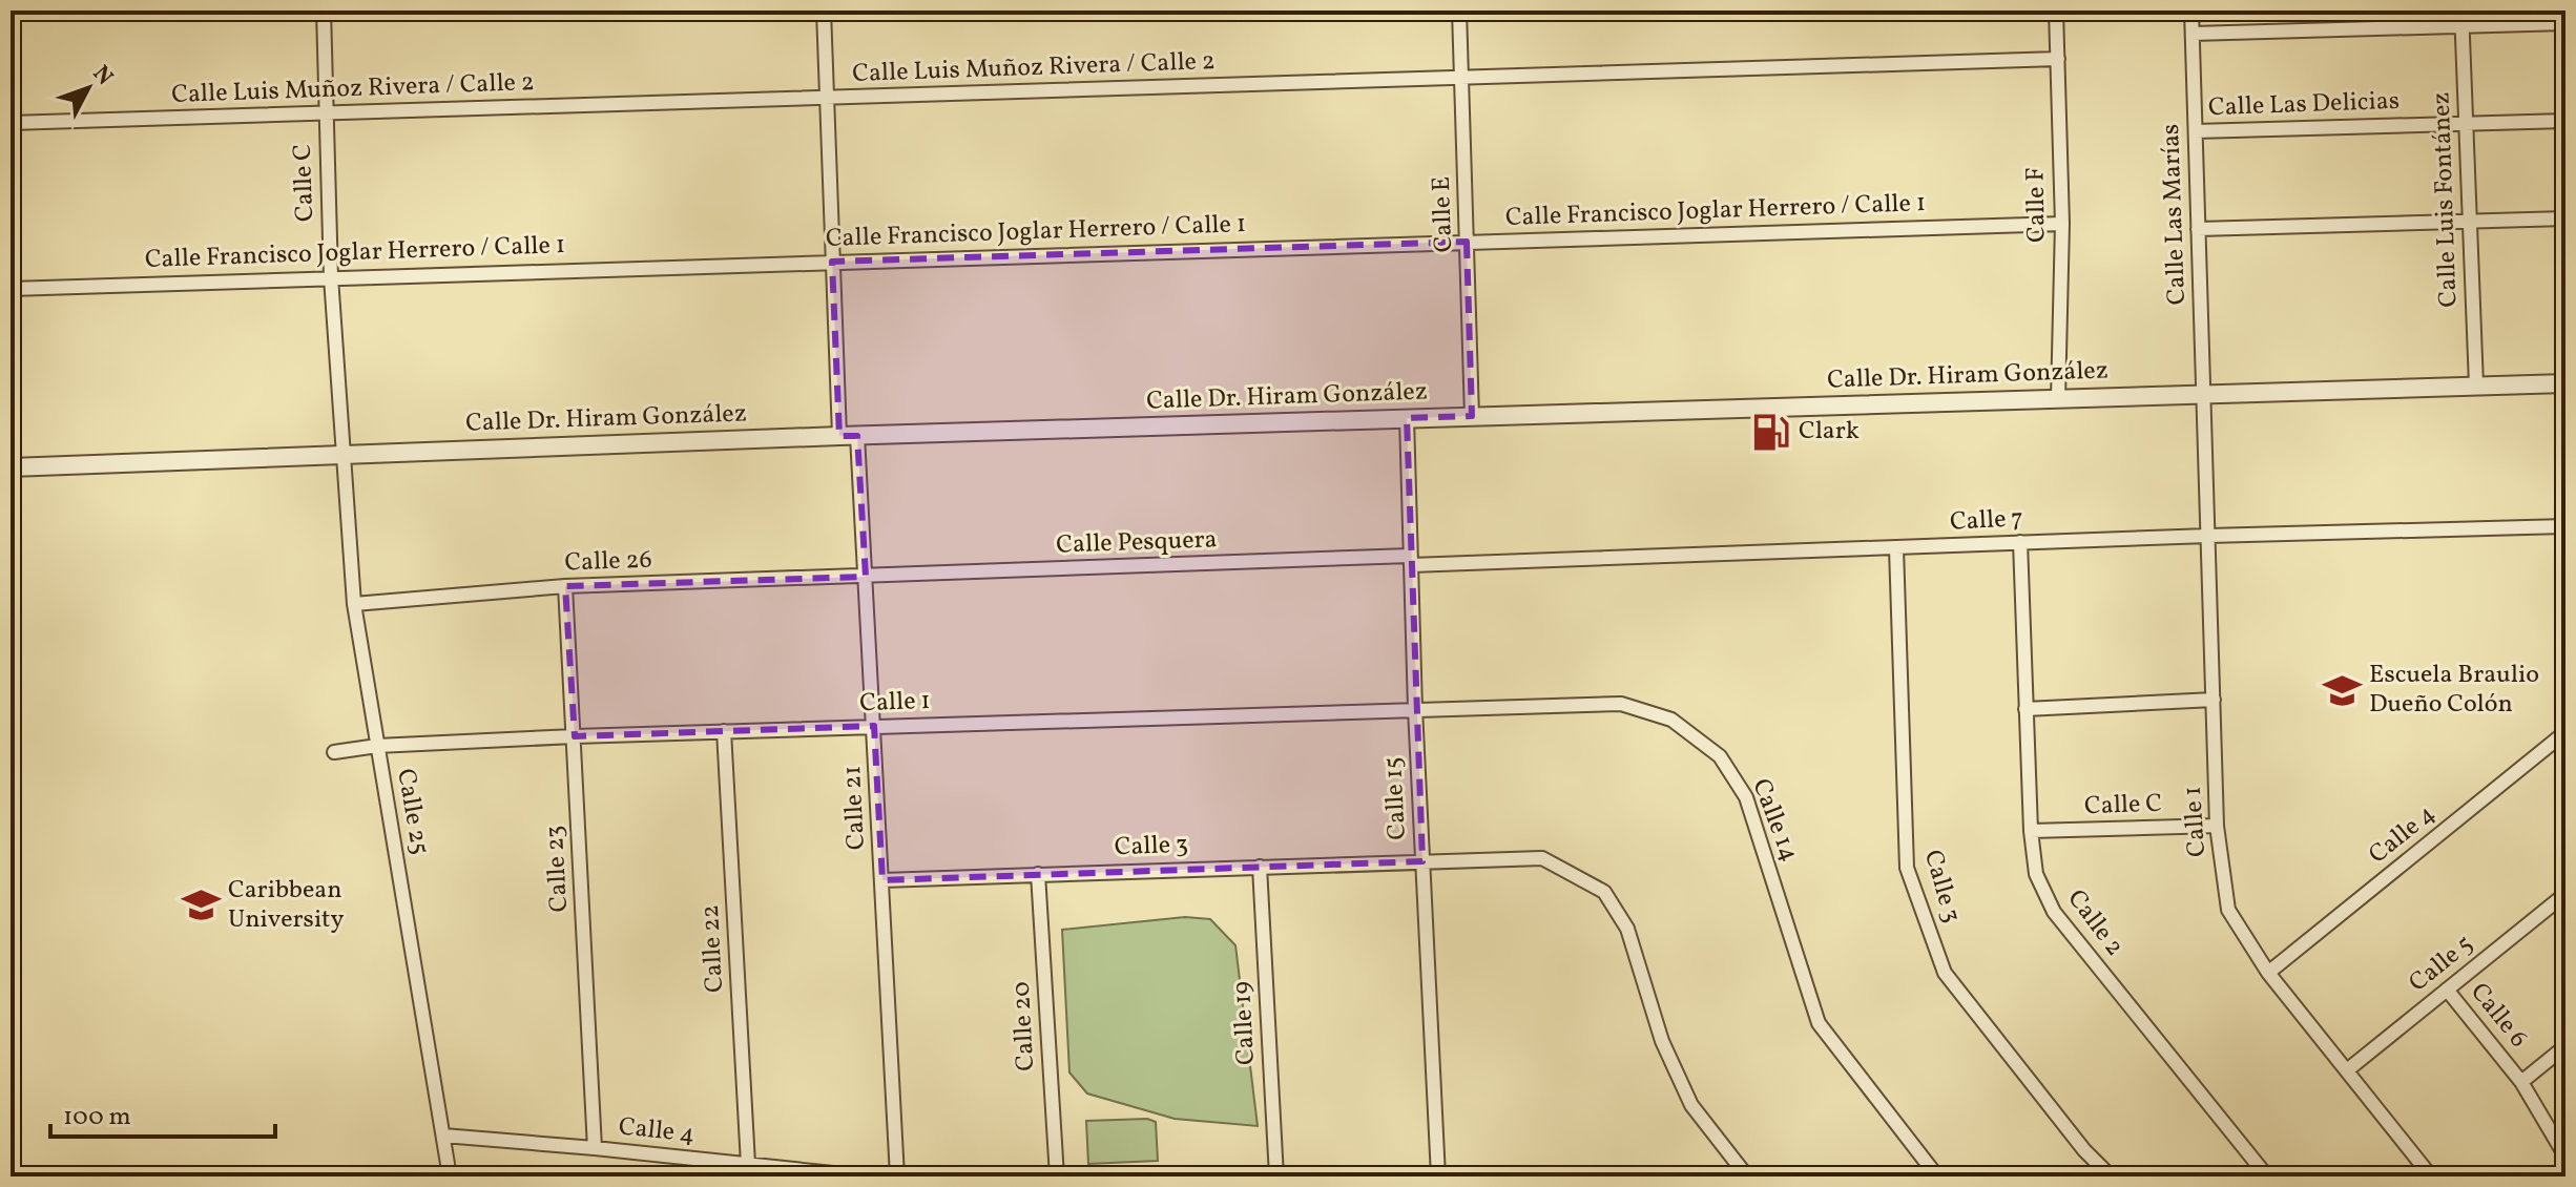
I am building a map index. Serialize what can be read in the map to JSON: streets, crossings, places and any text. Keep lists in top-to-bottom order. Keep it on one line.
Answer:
{"streets":{"street":["Calle Luis Muñoz Rivera / Calle 2","Calle Las Delicias","Calle C","Calle Luis Fontánez","Calle F","Calle Francisco Joglar Herrero / Calle 1","Calle E","Calle Las Marías","Calle Dr. Hiram González","Calle 7","Calle Pesquera","Calle 26","Calle 1","Calle 15","Calle 21","Calle 25","Calle 14","Calle 4","Calle 3","Calle 23","Calle 2","Calle 22","Calle 5","Calle 6","Calle 19","Calle 20"]},"crossings":[["Calle Luis Muñoz Rivera / Calle 2","Calle C"],["Calle Luis Muñoz Rivera / Calle 2","Calle F"],["Calle Luis Muñoz Rivera / Calle 2","Calle E"],["Calle Las Delicias","Calle Luis Fontánez"],["Calle Las Delicias","Calle Las Marías"],["Calle C","Calle Francisco Joglar Herrero / Calle 1"],["Calle C","Calle Dr. Hiram González"],["Calle C","Calle 1"],["Calle C","Calle 25"],["Calle C","Calle 2"],["Calle Luis Fontánez","Calle Dr. Hiram González"],["Calle F","Calle Francisco Joglar Herrero / Calle 1"],["Calle F","Calle Dr. Hiram González"],["Calle Francisco Joglar Herrero / Calle 1","Calle E"],["Calle E","Calle Dr. Hiram González"],["Calle Las Marías","Calle Dr. Hiram González"],["Calle Las Marías","Calle 1"],["Calle Dr. Hiram González","Calle 1"],["Calle Dr. Hiram González","Calle 15"],["Calle Dr. Hiram González","Calle 21"],["Calle Dr. Hiram González","Calle 25"],["Calle 7","Calle Pesquera"],["Calle 7","Calle 1"],["Calle 7","Calle 15"],["Calle 7","Calle 3"],["Calle 7","Calle 2"],["Calle Pesquera","Calle 26"],["Calle Pesquera","Calle 15"],["Calle Pesquera","Calle 21"],["Calle 26","Calle 21"],["Calle 26","Calle 25"],["Calle 26","Calle 23"],["Calle 1","Calle 15"],["Calle 1","Calle 21"],["Calle 1","Calle 25"],["Calle 1","Calle 14"],["Calle 1","Calle 4"],["Calle 1","Calle 23"],["Calle 1","Calle 22"],["Calle 1","Calle 5"],["Calle 15","Calle 14"],["Calle 15","Calle 3"],["Calle 21","Calle 3"],["Calle 25","Calle 4"],["Calle 4","Calle 23"],["Calle 4","Calle 22"],["Calle 3","Calle 19"],["Calle 3","Calle 20"],["Calle 5","Calle 6"]],"places":{"fuel station":["Clark"],"school or university":["Escuela Braulio Dueño Colón","Caribbean University"]},"scale_bar":"100 m","north":"top right"}
